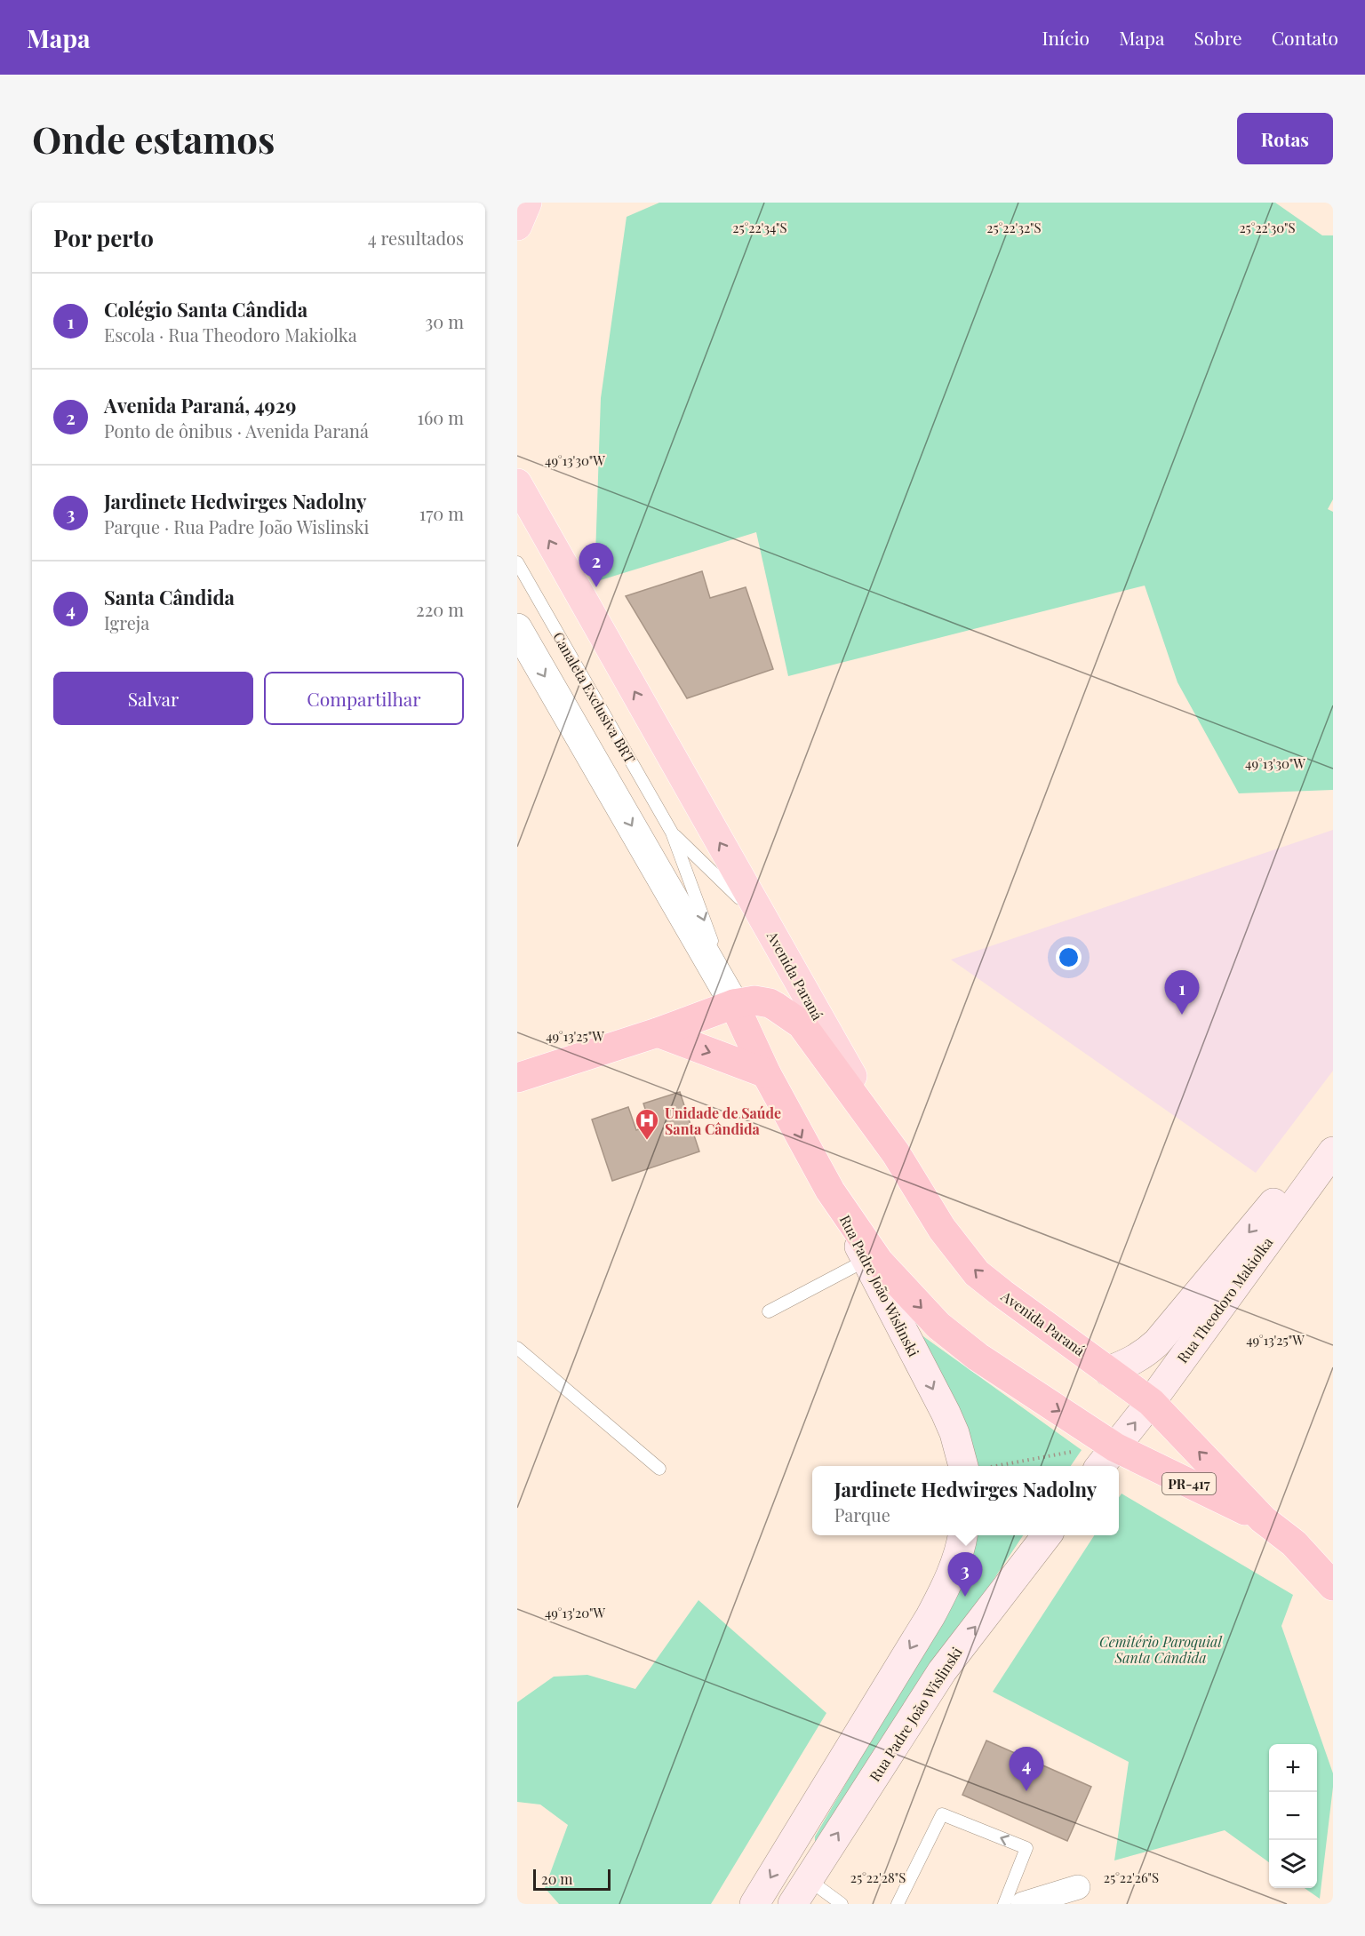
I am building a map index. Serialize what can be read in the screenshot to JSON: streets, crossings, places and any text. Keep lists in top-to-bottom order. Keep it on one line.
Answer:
{"streets":{"highway":["Avenida Paraná","PR-417"],"main road":["Rua Padre João Wislinski","Rua Theodoro Makiolka"],"lane":["Canaleta Exclusiva BRT"]},"crossings":[["Canaleta Exclusiva BRT","Avenida Paraná"],["Avenida Paraná","Rua Theodoro Makiolka"],["Avenida Paraná","PR-417"],["Rua Theodoro Makiolka","PR-417"]],"one_way":["Avenida Paraná"],"parks":["Cemitério Paroquial Santa Cândida"],"places":{"hospital":["Unidade de Saúde Santa Cândida"]},"scale_bar":"20 m","page":{"header":"Mapa","nav":["Início","Mapa","Sobre","Contato"],"buttons":["Rotas",["Salvar","Compartilhar"]],"title":"Onde estamos","heading":["Por perto","4 resultados"],"list":[{"mark":"1","name":"Colégio Santa Cândida","note":"Escola · Rua Theodoro Makiolka","value":"30 m"},{"mark":"2","name":"Avenida Paraná, 4929","note":"Ponto de ônibus · Avenida Paraná","value":"160 m"},{"mark":"3","name":"Jardinete Hedwirges Nadolny","note":"Parque · Rua Padre João Wislinski","value":"170 m"},{"mark":"4","name":"Santa Cândida","note":"Igreja","value":"220 m"}],"pins":["2","1","3","4"],"popup":["Jardinete Hedwirges Nadolny","Parque"],"map_buttons":["+","−"],"scale":"20 m"},"coordinates":["25°22'34\"S","25°22'32\"S","25°22'30\"S","49°13'30\"W","49°13'25\"W","49°13'20\"W","25°22'28\"S","25°22'26\"S"]}
